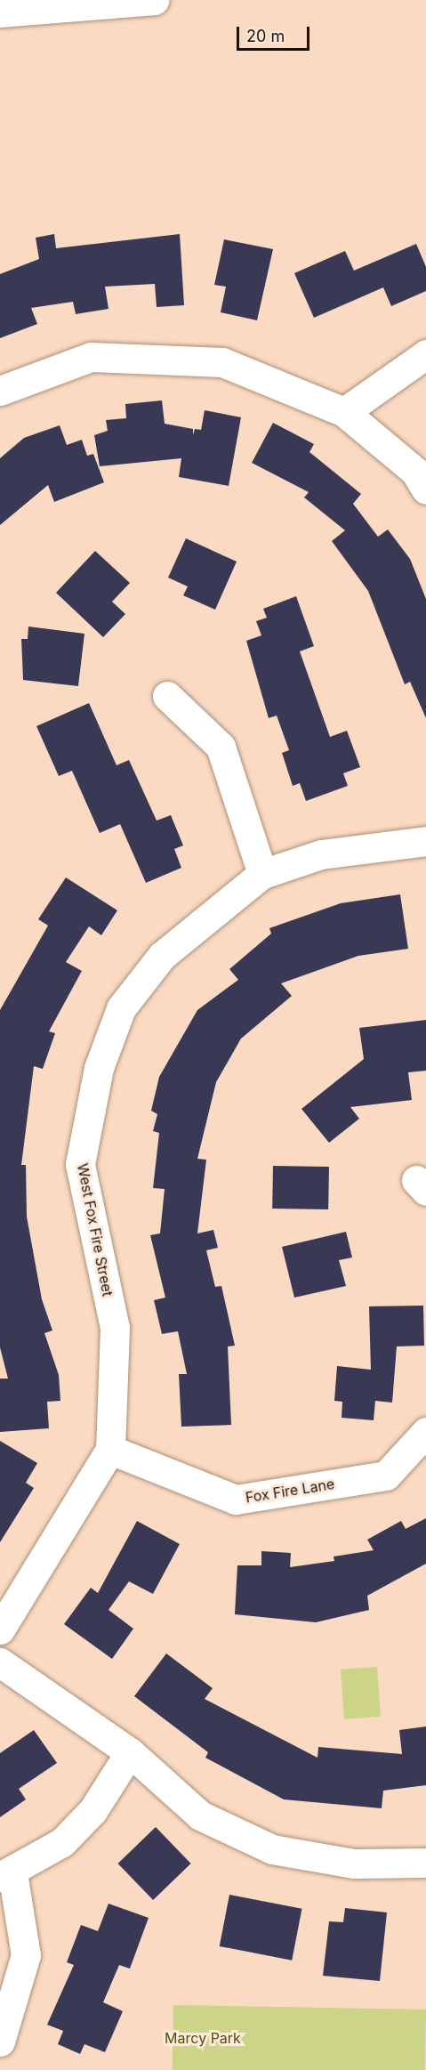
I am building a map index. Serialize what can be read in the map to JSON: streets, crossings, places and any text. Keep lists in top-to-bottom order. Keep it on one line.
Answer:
{"streets":{"street":["West Fox Fire Street","Fox Fire Lane"]},"crossings":[["West Fox Fire Street","Fox Fire Lane"]],"parks":["Marcy Park"],"scale_bar":"20 m"}
